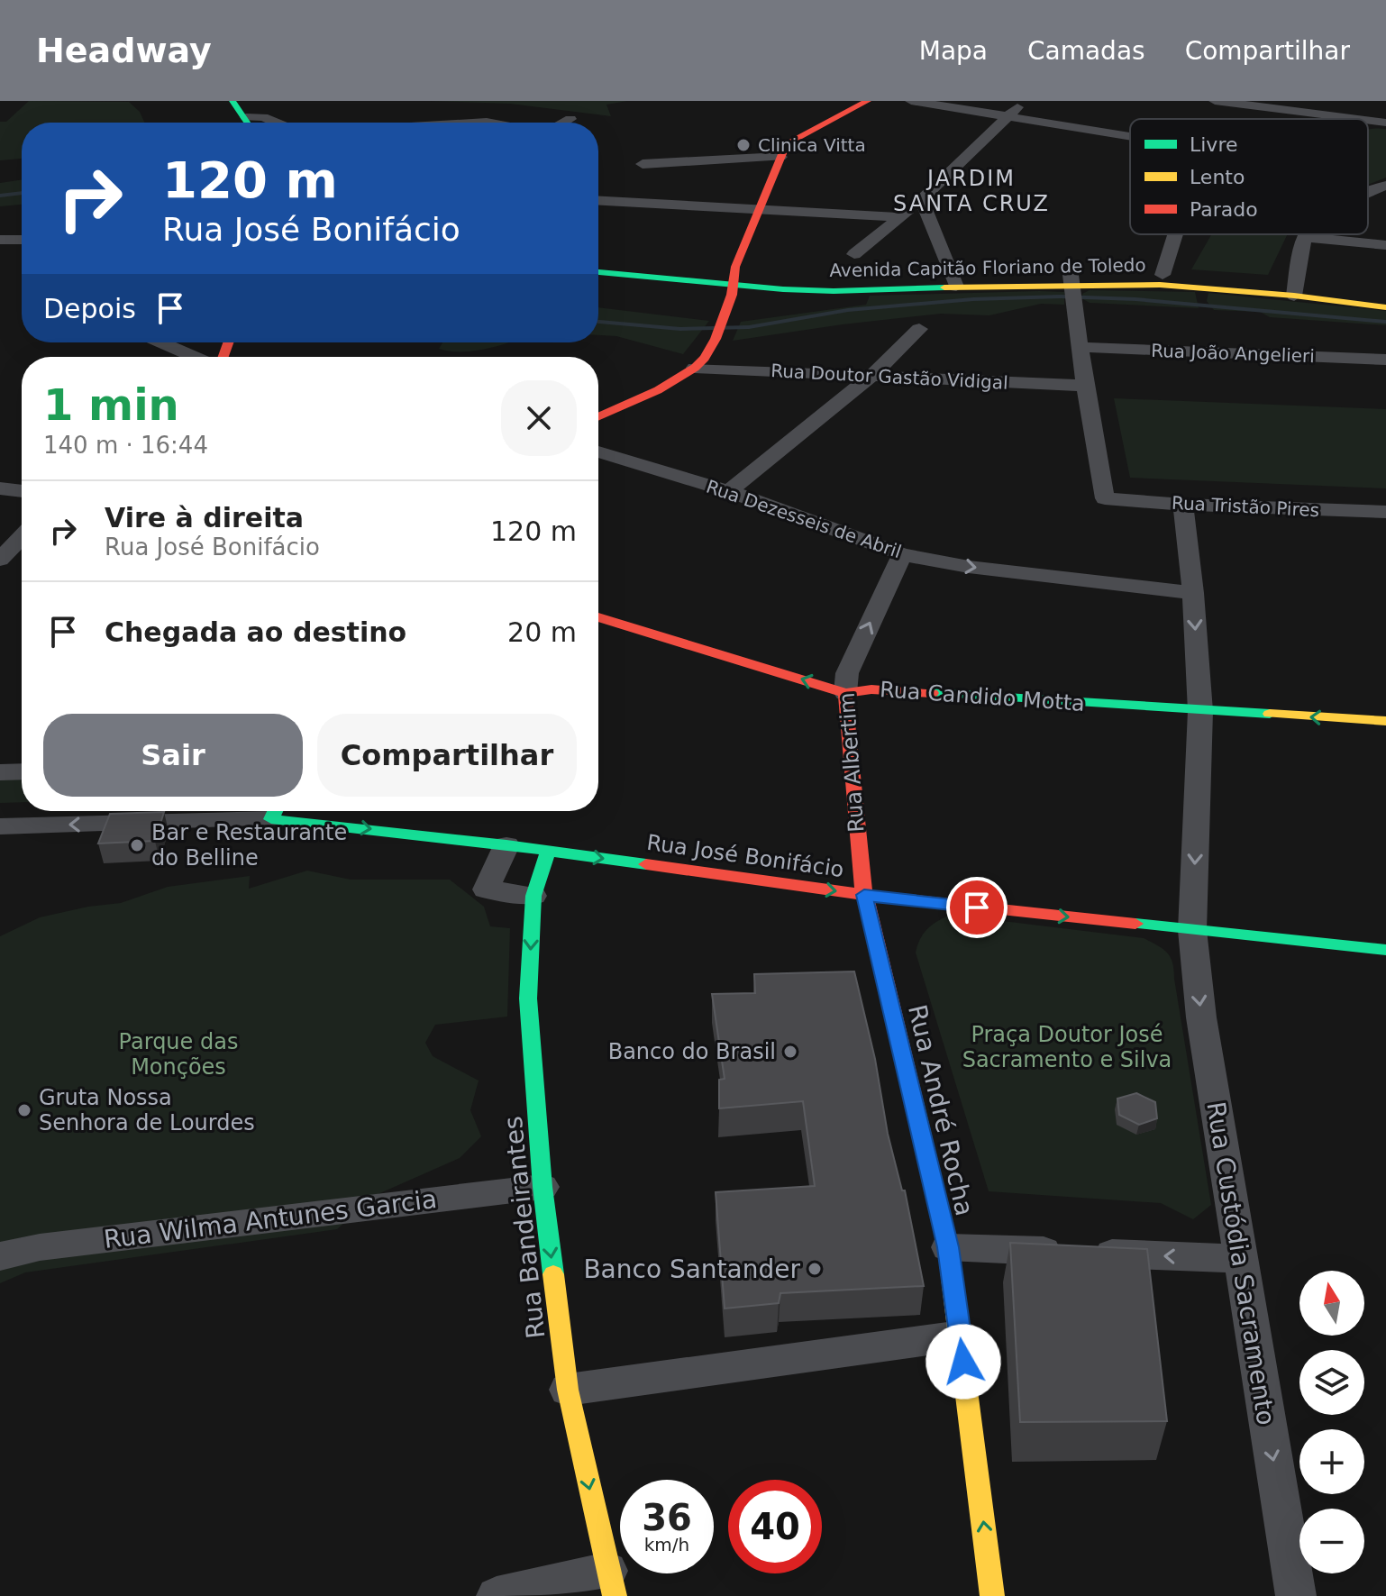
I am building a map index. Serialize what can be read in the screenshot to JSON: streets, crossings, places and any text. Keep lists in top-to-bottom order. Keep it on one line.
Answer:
{"streets":{"street":["Avenida Capitão Floriano de Toledo","Rua João Angelieri","Rua Doutor Gastão Vidigal","Rua Tristão Pires","Rua Dezesseis de Abril","Rua Candido Motta","Rua Albertim","Rua José Bonifácio","Rua André Rocha","Rua Wilma Antunes Garcia","Rua Bandeirantes","Rua Custódia Sacramento"]},"crossings":[["Rua Doutor Gastão Vidigal","Rua Tristão Pires"],["Rua Tristão Pires","Rua Custódia Sacramento"],["Rua Dezesseis de Abril","Rua Albertim"],["Rua Dezesseis de Abril","Rua Custódia Sacramento"],["Rua Candido Motta","Rua Albertim"],["Rua Candido Motta","Rua Custódia Sacramento"],["Rua Albertim","Rua José Bonifácio"],["Rua Albertim","Rua André Rocha"],["Rua José Bonifácio","Rua André Rocha"],["Rua José Bonifácio","Rua Bandeirantes"],["Rua José Bonifácio","Rua Custódia Sacramento"],["Rua Wilma Antunes Garcia","Rua Bandeirantes"]],"one_way":["Rua Dezesseis de Abril","Rua Candido Motta","Rua Albertim","Rua José Bonifácio","Rua André Rocha","Rua Bandeirantes","Rua Custódia Sacramento"],"districts":["JARDIM SANTA CRUZ"],"parks":["Praça Doutor José Sacramento e Silva","Parque das Monções"],"places":["Clinica Vitta","Bar e Restaurante do Belline","Banco do Brasil","Gruta Nossa Senhora de Lourdes","Banco Santander"],"legend":["Livre","Lento","Parado"],"north":"top","page":{"header":"Headway","nav":["Mapa","Camadas","Compartilhar"],"turn":["120 m","Rua José Bonifácio"],"then":"Depois","heading":["1 min","140 m · 16:44"],"list":[{"name":"Vire à direita","note":"Rua José Bonifácio","value":"120 m"},{"name":"Chegada ao destino","value":"20 m"}],"buttons":["Sair","Compartilhar"],"map_buttons":["+","−"],"speed":"36 km/h","limit":"40"}}
